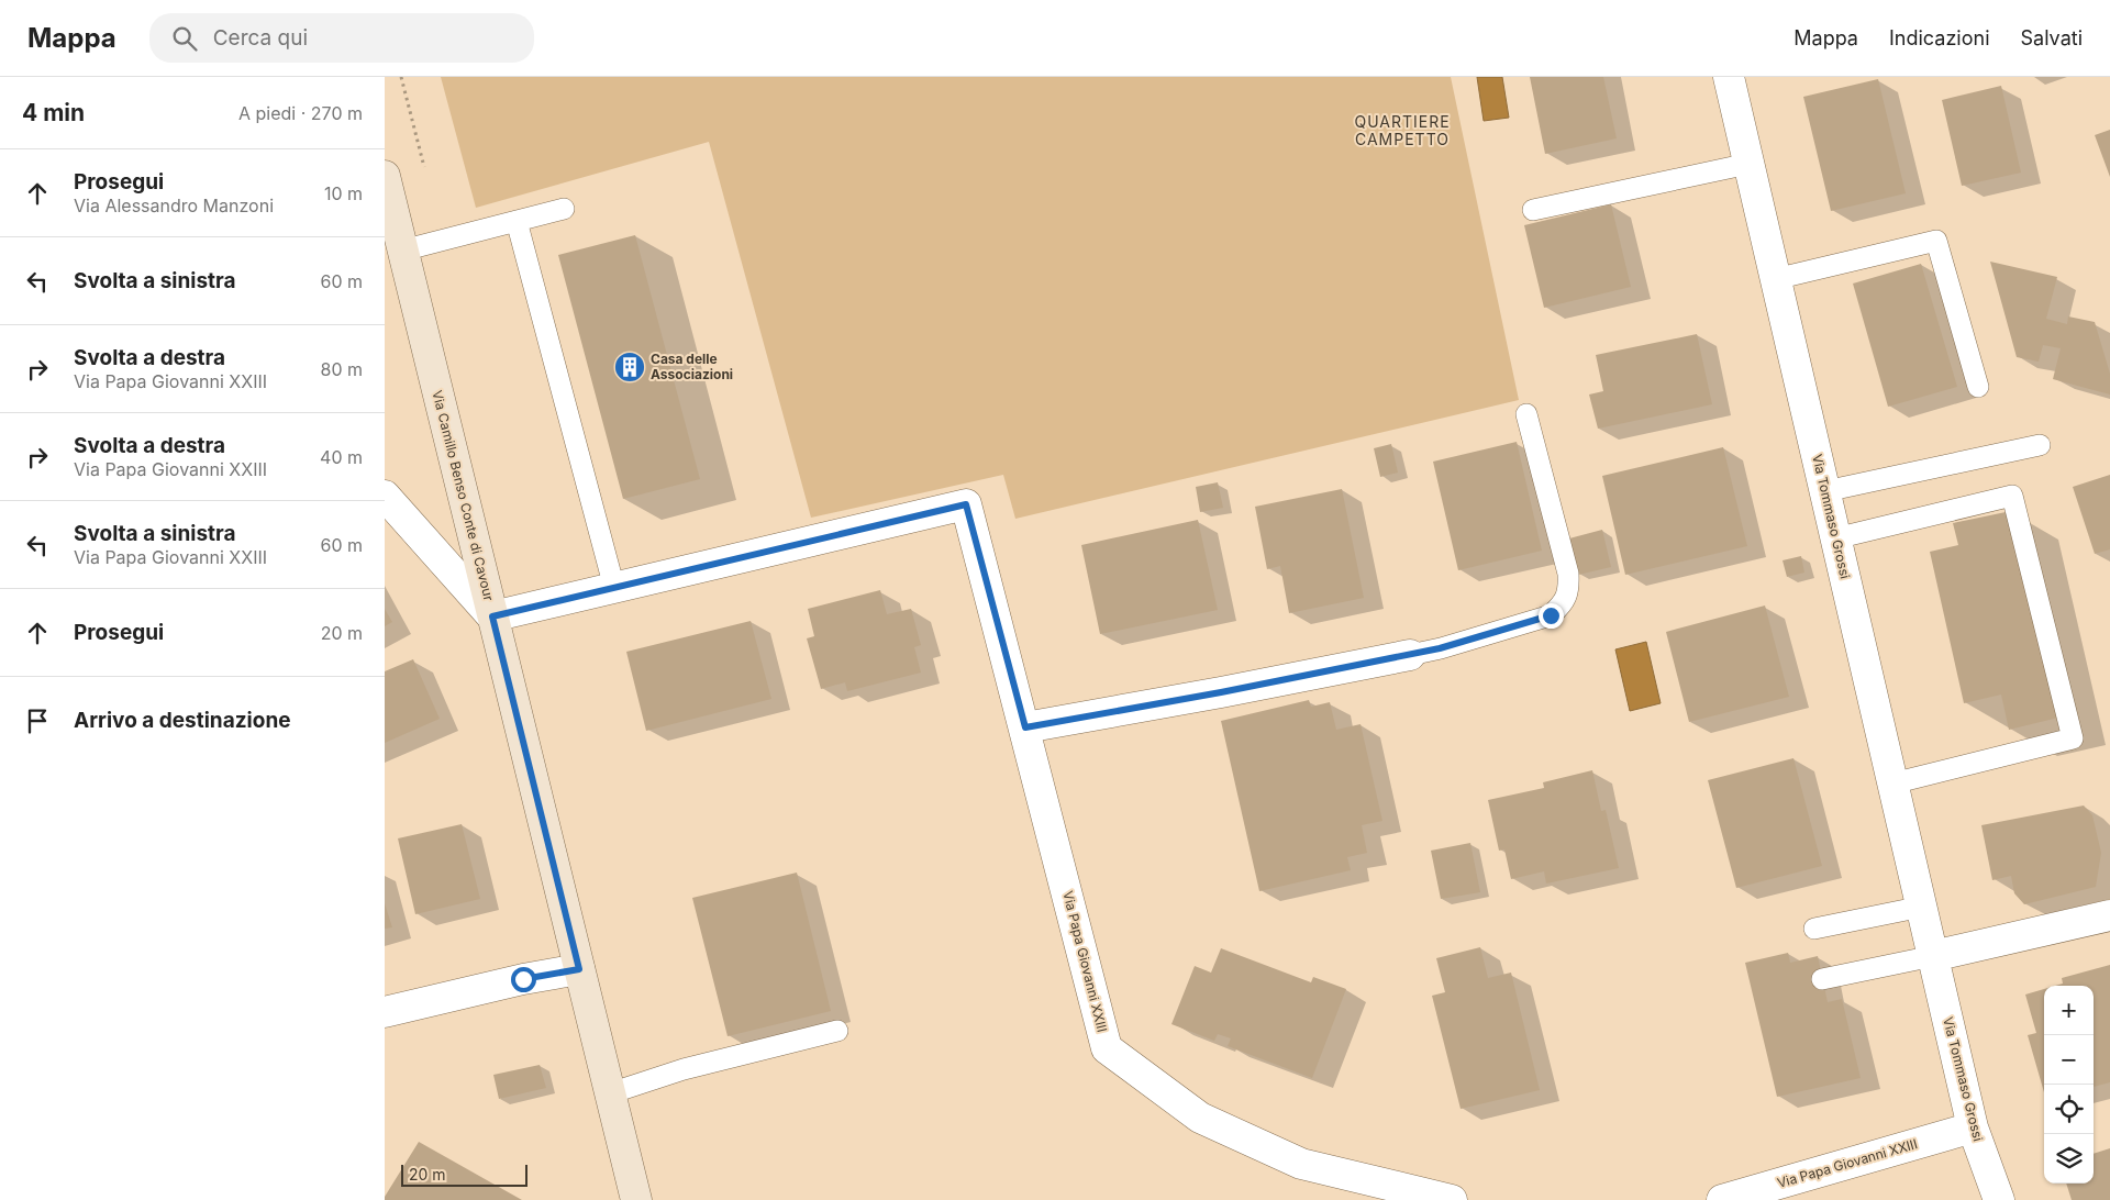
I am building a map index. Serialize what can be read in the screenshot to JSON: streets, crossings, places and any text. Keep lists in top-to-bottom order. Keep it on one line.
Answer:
{"streets":{"main road":["Via Camillo Benso Conte di Cavour"],"street":["Via Tommaso Grossi","Via Papa Giovanni XXIII"]},"crossings":[["Via Camillo Benso Conte di Cavour","Via Papa Giovanni XXIII"],["Via Tommaso Grossi","Via Papa Giovanni XXIII"]],"districts":["QUARTIERE CAMPETTO"],"places":{"building":["Casa delle Associazioni"]},"scale_bar":"20 m","page":{"header":"Mappa","search":"Cerca qui","nav":["Mappa","Indicazioni","Salvati"],"heading":["4 min","A piedi · 270 m"],"list":[["Prosegui","Via Alessandro Manzoni","10 m"],["Svolta a sinistra","60 m"],["Svolta a destra","Via Papa Giovanni XXIII","80 m"],["Svolta a destra","Via Papa Giovanni XXIII","40 m"],["Svolta a sinistra","Via Papa Giovanni XXIII","60 m"],["Prosegui","20 m"],"Arrivo a destinazione"],"map_buttons":["+","−"],"scale":"20 m"}}
